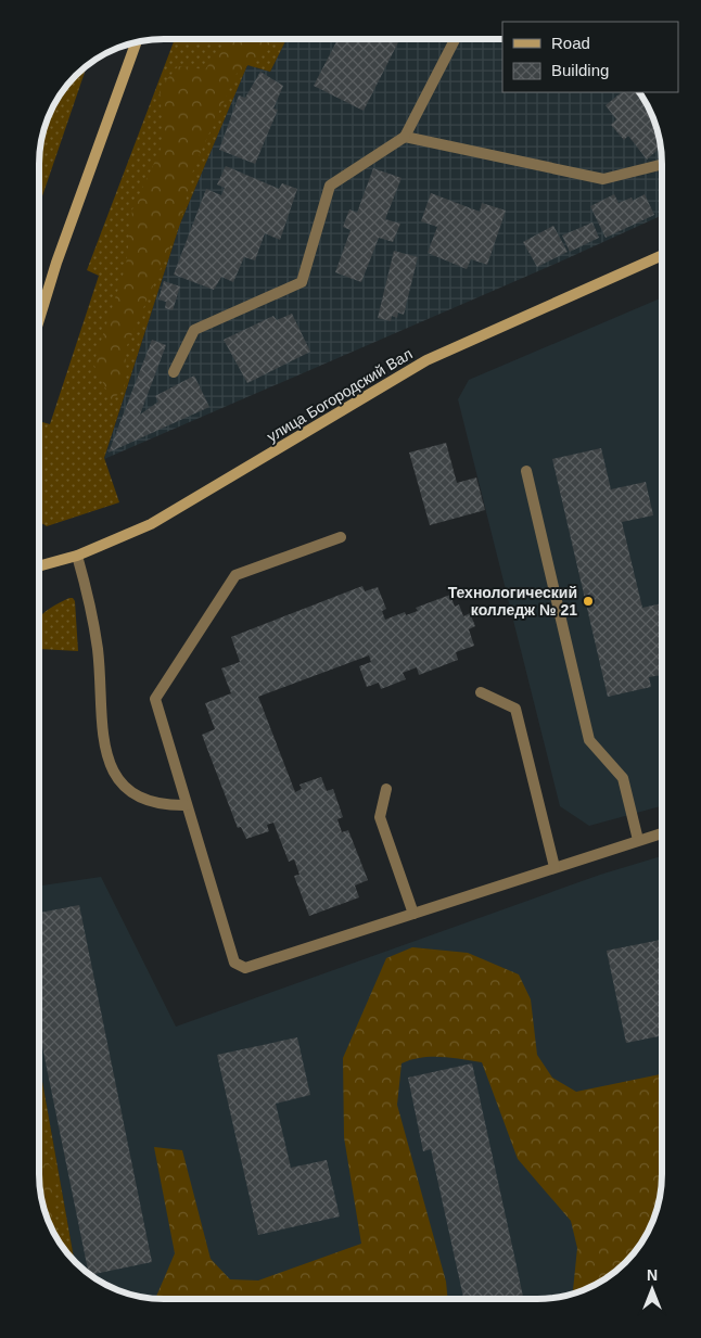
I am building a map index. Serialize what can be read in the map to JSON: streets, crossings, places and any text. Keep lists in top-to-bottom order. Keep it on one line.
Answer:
{"streets":{"main road":["улица Богородский Вал"]},"places":["Технологический колледж № 21"],"legend":["Road","Building"],"north":"top"}
